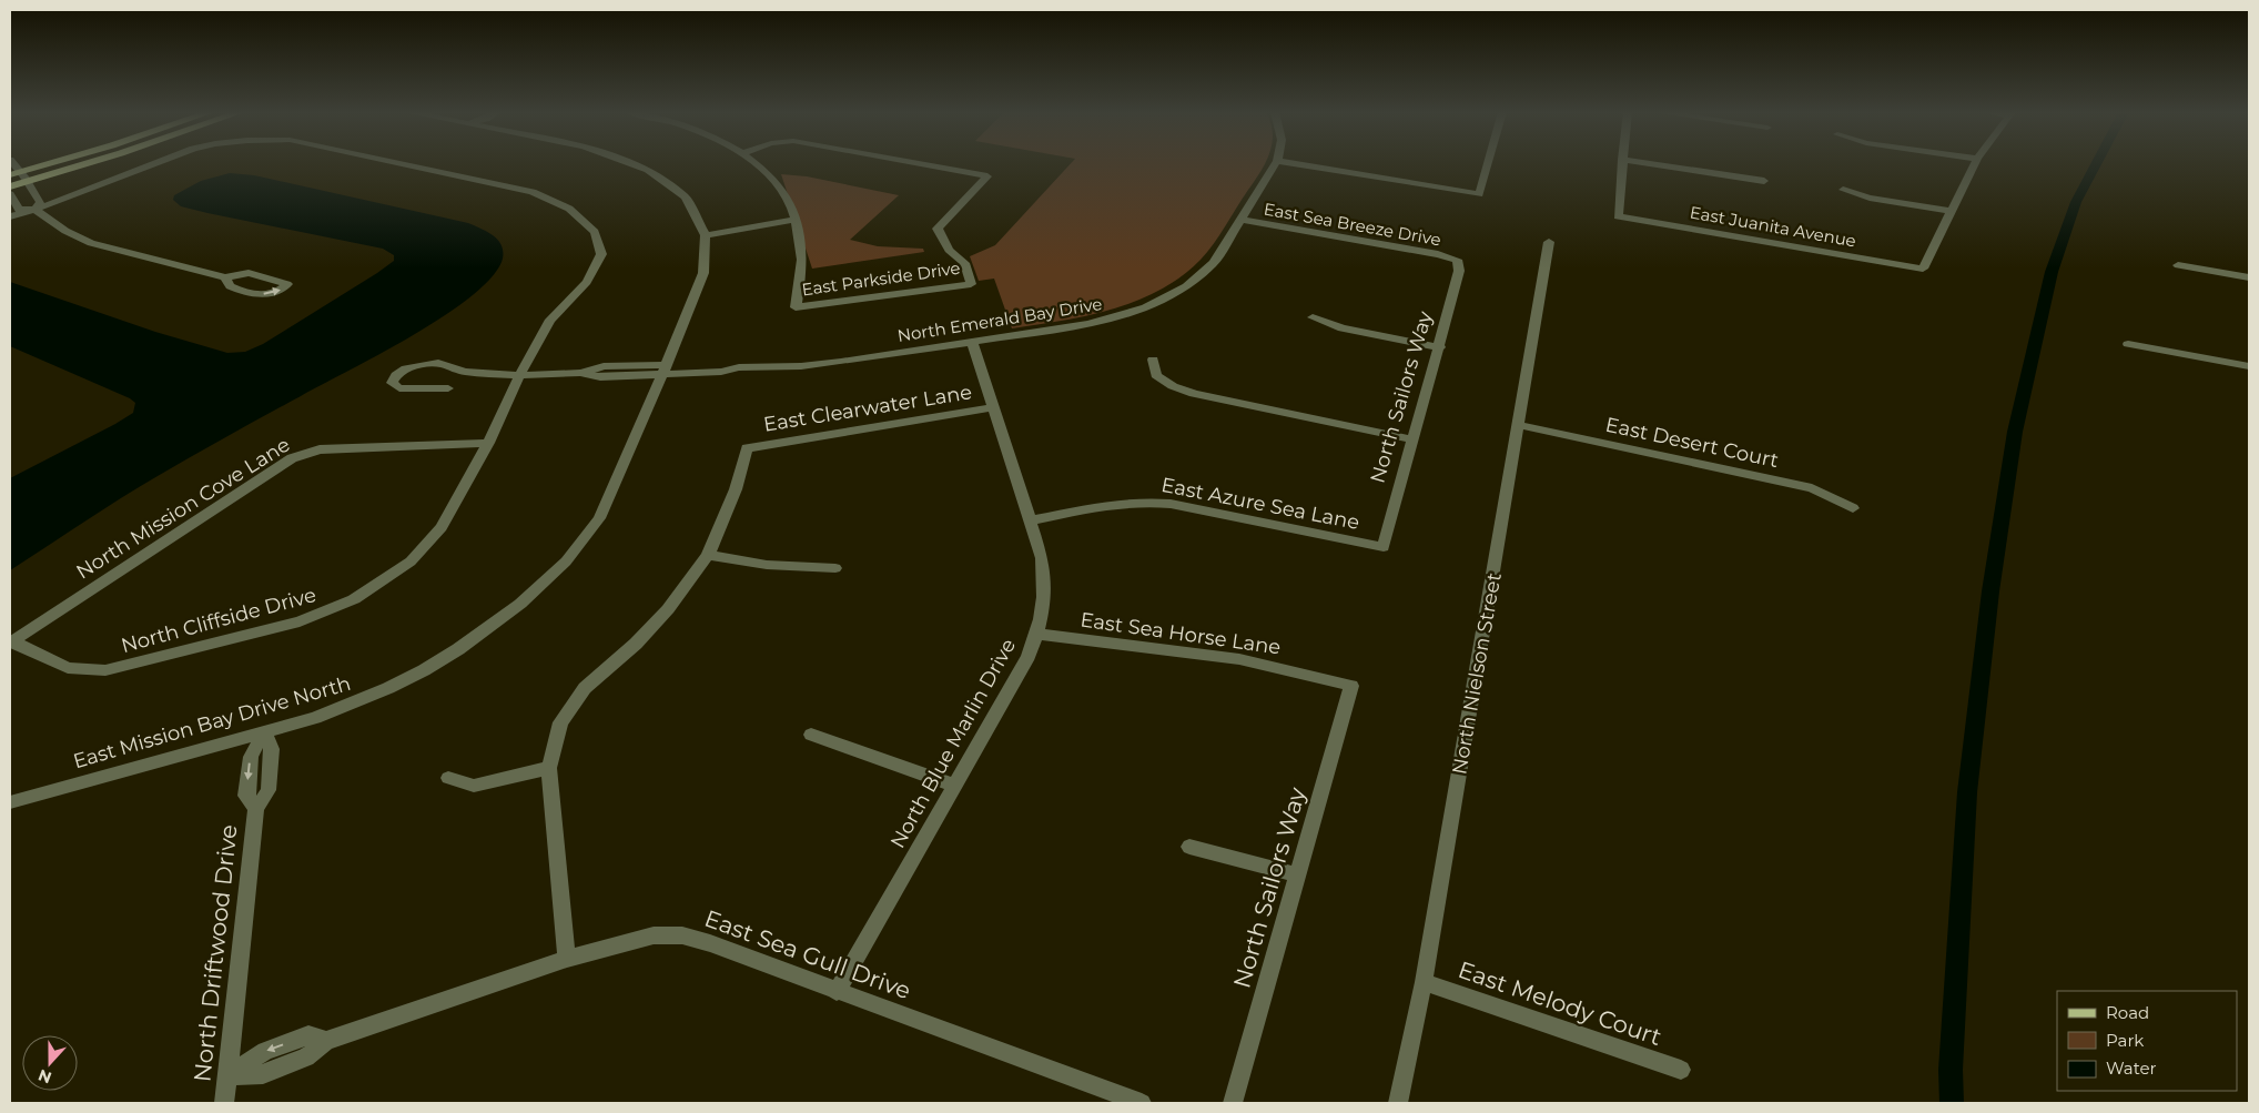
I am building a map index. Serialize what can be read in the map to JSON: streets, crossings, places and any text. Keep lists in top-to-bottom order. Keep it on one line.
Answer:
{"streets":{"street":["East Sea Breeze Drive","East Juanita Avenue","East Parkside Drive","North Emerald Bay Drive","North Sailors Way","East Clearwater Lane","East Desert Court","East Azure Sea Lane","North Mission Cove Lane","North Cliffside Drive","East Sea Horse Lane","North Nielson Street","East Mission Bay Drive North","North Blue Marlin Drive","North Driftwood Drive","East Sea Gull Drive","East Melody Court"]},"crossings":[["East Sea Breeze Drive","North Emerald Bay Drive"],["East Sea Breeze Drive","North Sailors Way"],["North Emerald Bay Drive","North Cliffside Drive"],["North Emerald Bay Drive","East Mission Bay Drive North"],["North Emerald Bay Drive","North Blue Marlin Drive"],["North Sailors Way","East Azure Sea Lane"],["North Sailors Way","East Sea Horse Lane"],["East Clearwater Lane","North Blue Marlin Drive"],["East Desert Court","North Nielson Street"],["East Azure Sea Lane","North Blue Marlin Drive"],["North Mission Cove Lane","North Cliffside Drive"],["East Sea Horse Lane","North Blue Marlin Drive"],["North Nielson Street","East Melody Court"],["East Mission Bay Drive North","North Driftwood Drive"],["North Blue Marlin Drive","East Sea Gull Drive"],["North Driftwood Drive","East Sea Gull Drive"]],"legend":["Road","Park","Water"],"north":"bottom"}
